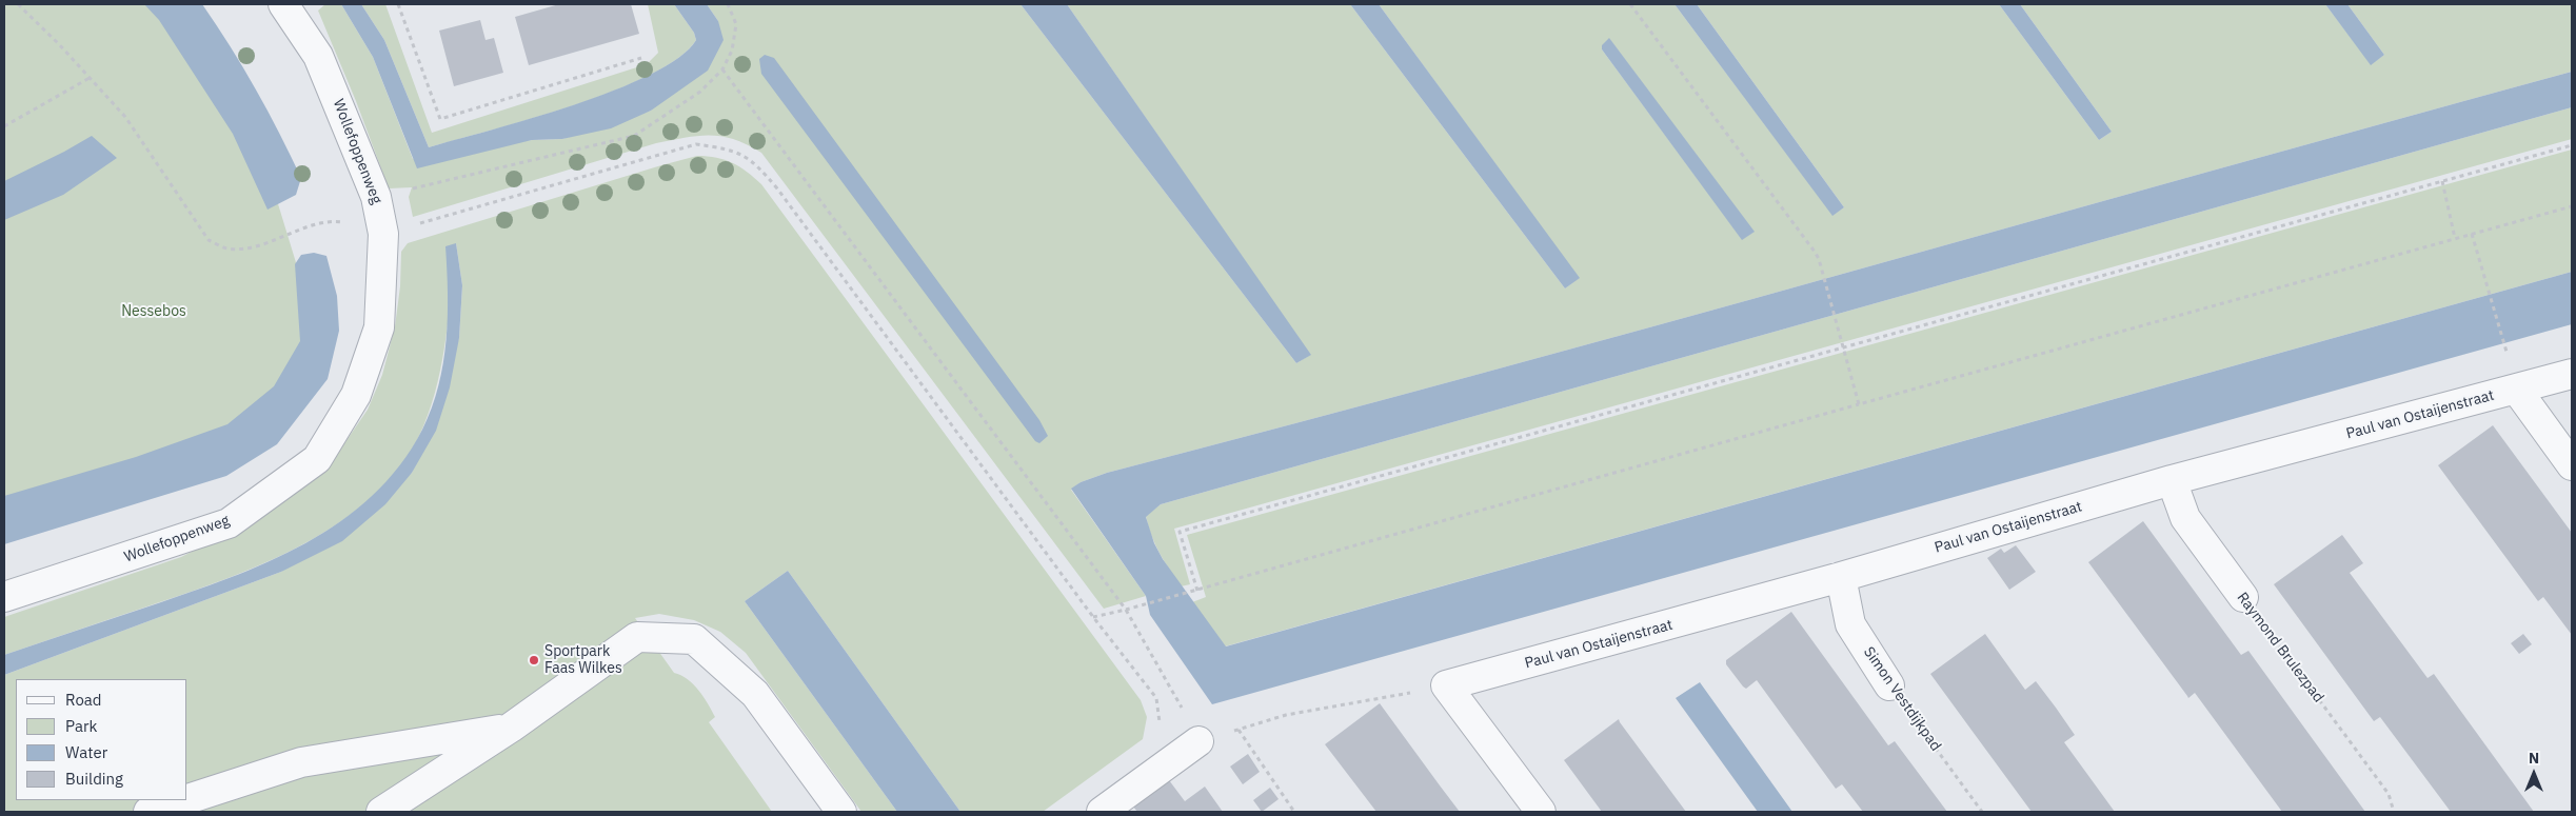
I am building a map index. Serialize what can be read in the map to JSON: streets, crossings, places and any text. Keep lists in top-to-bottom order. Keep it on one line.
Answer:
{"streets":{"street":["Wollefoppenweg","Paul van Ostaijenstraat","Raymond Brulezpad","Simon Vestdijkpad"]},"crossings":[["Paul van Ostaijenstraat","Raymond Brulezpad"],["Paul van Ostaijenstraat","Simon Vestdijkpad"]],"parks":["Nessebos"],"places":["Sportpark Faas Wilkes"],"legend":["Road","Park","Water","Building"],"north":"top"}
